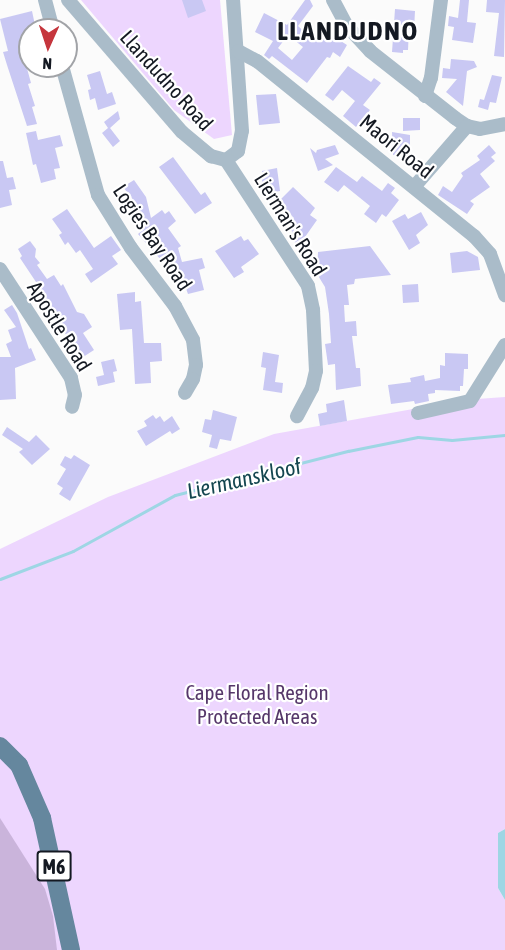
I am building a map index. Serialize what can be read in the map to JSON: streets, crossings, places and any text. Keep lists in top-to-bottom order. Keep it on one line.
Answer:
{"streets":{"main road":["M6"],"street":["Llandudno Road","Maori Road","Lierman's Road","Logies Bay Road","Apostle Road"]},"crossings":[["Llandudno Road","Maori Road"],["Llandudno Road","Lierman's Road"]],"districts":["LLANDUDNO"],"water":["Liermanskloof"],"parks":["Cape Floral Region Protected Areas"],"north":"bottom"}
